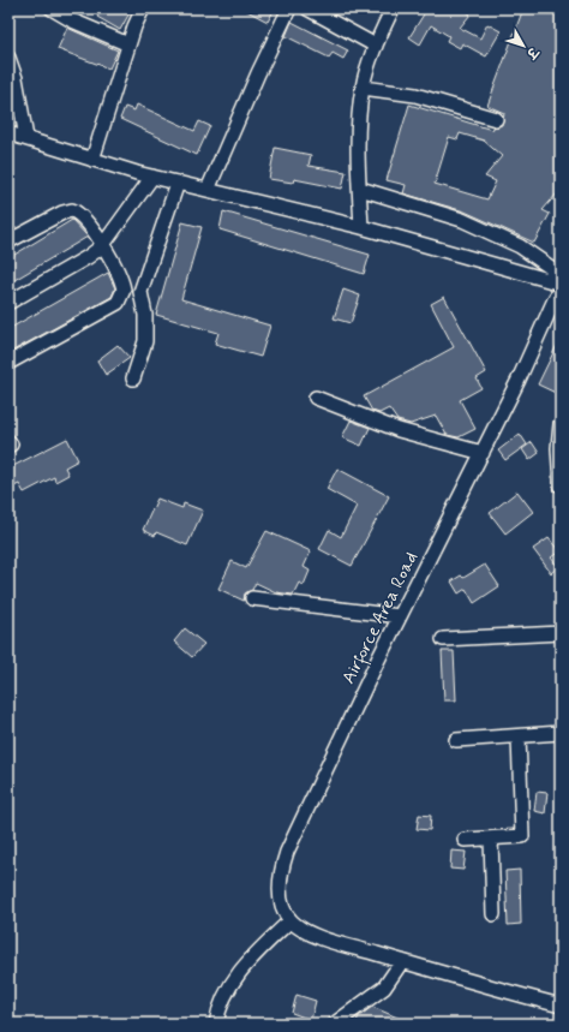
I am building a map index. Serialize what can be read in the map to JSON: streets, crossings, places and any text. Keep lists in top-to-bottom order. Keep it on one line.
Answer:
{"streets":{"street":["Airforce Area Road"]},"north":"bottom right"}
